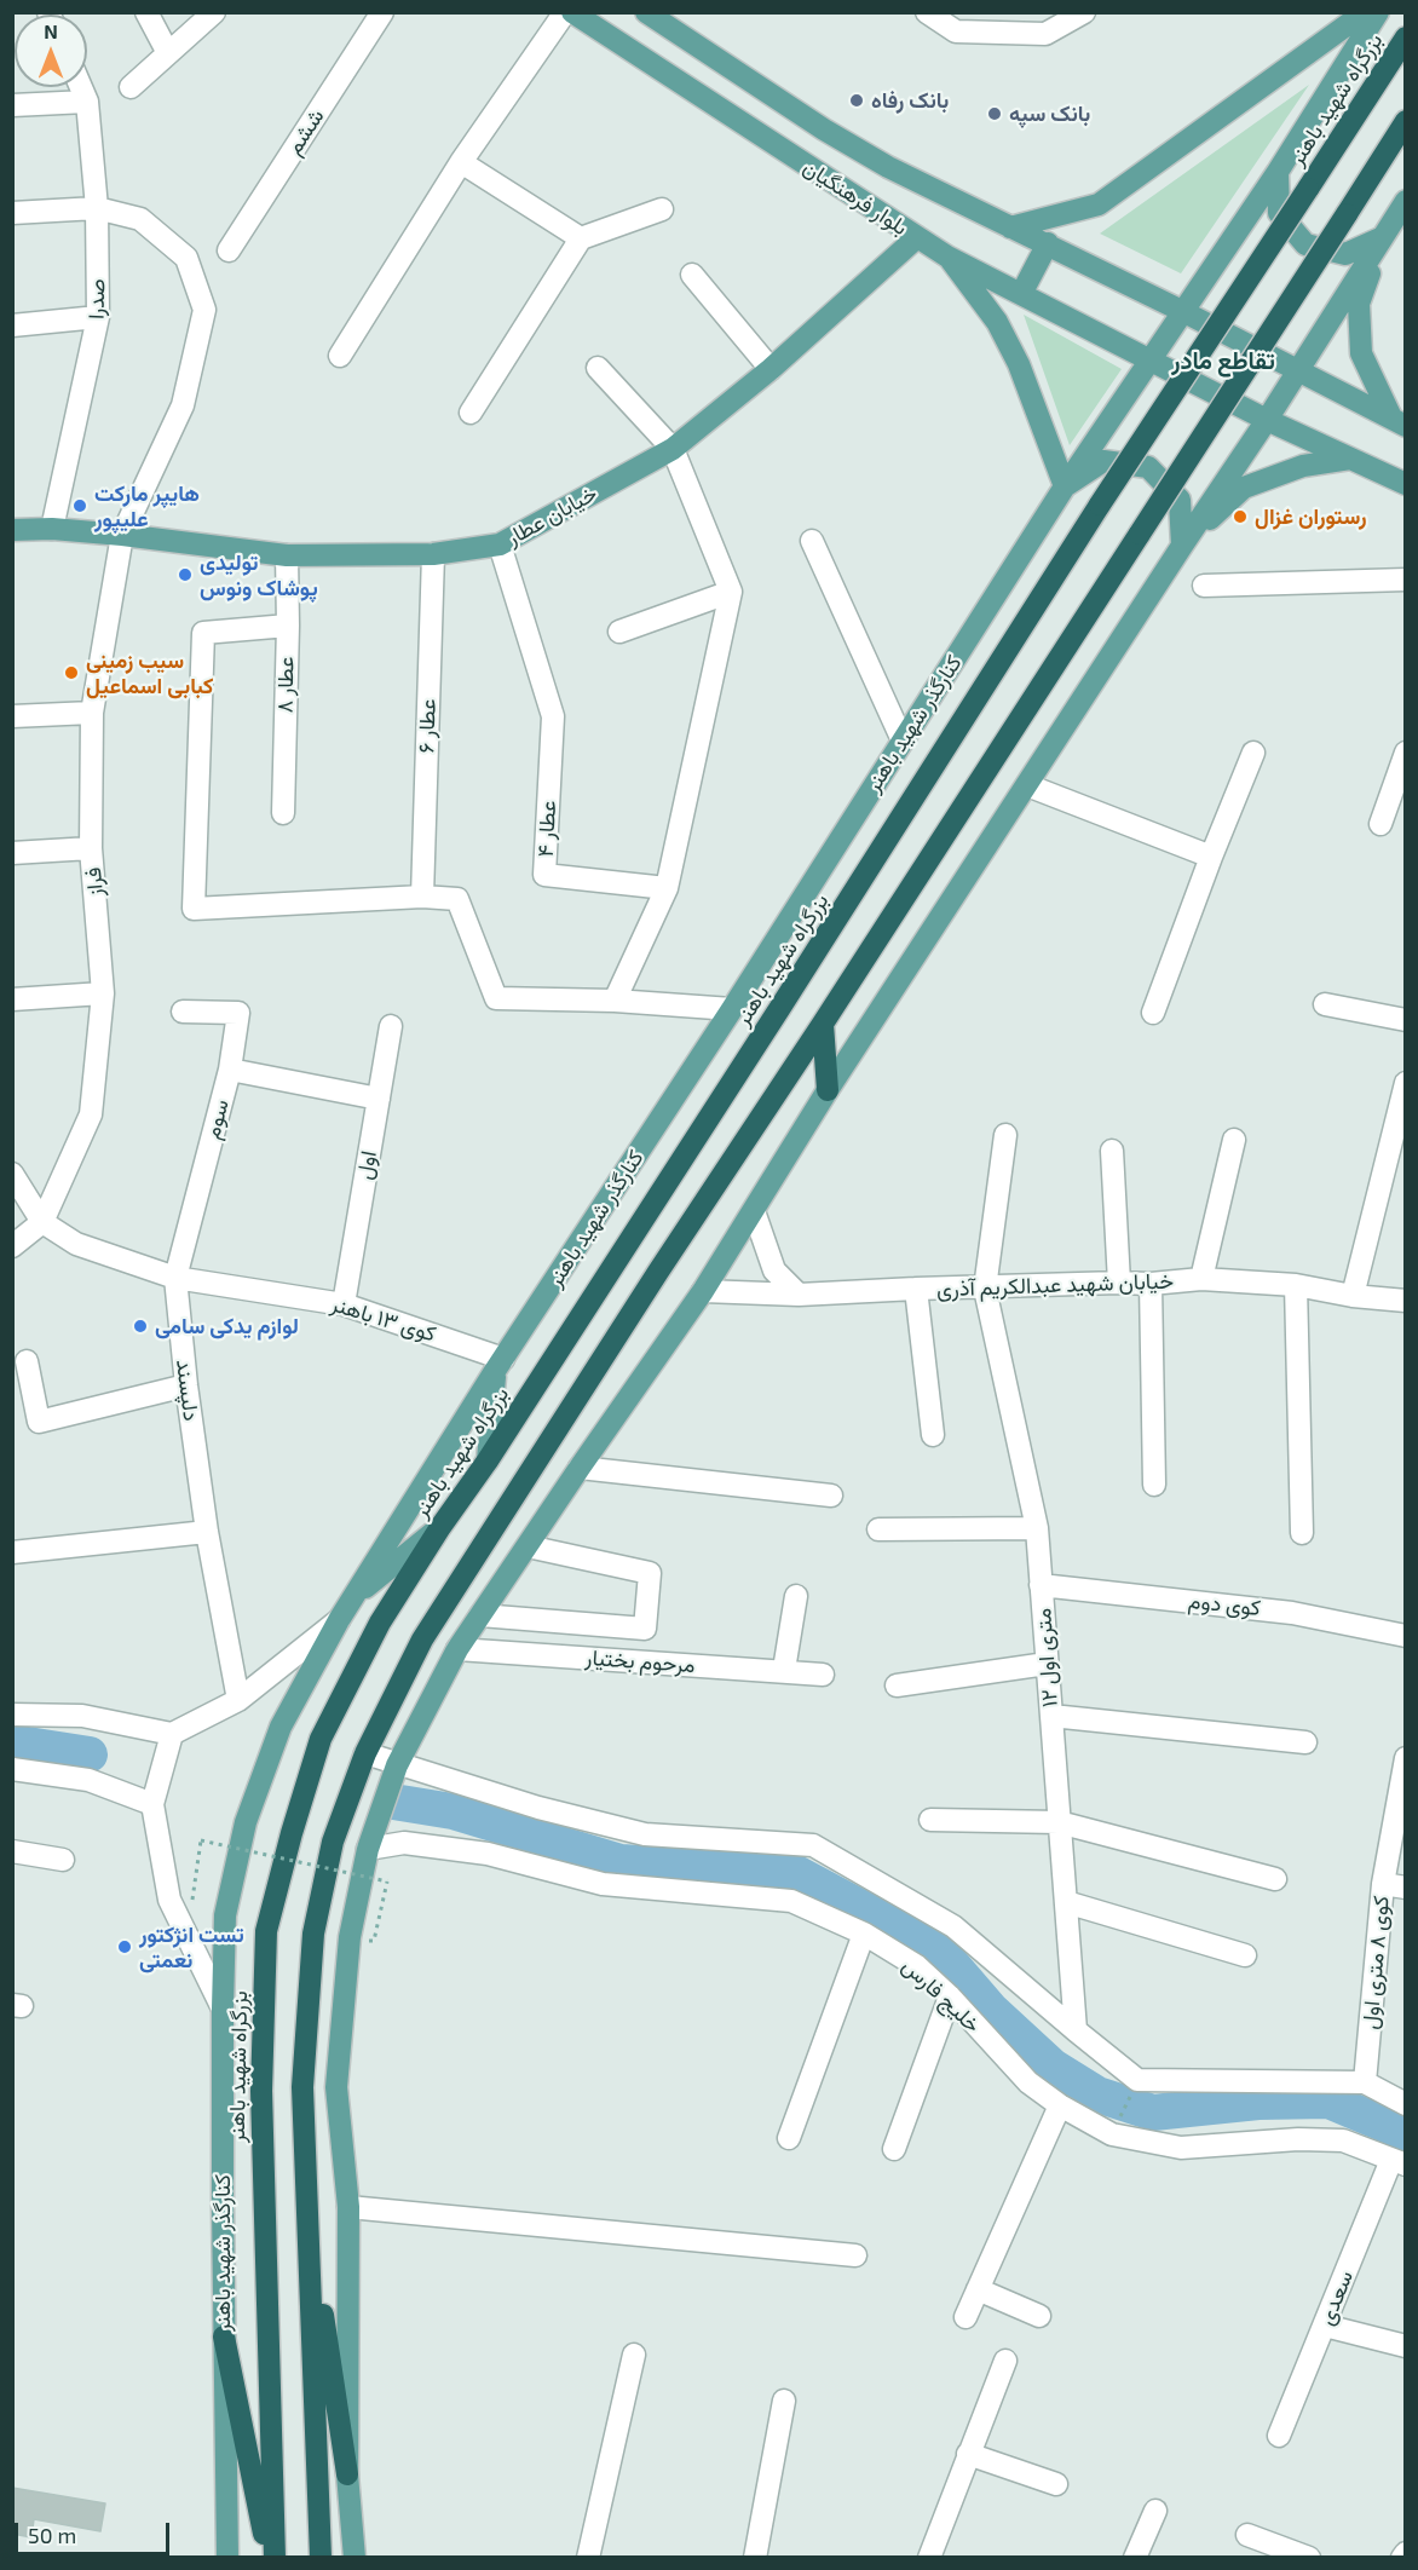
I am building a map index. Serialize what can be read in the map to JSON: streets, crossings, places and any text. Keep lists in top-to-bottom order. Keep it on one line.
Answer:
{"streets":{"highway":["بزرگراه شهید باهنر"],"main road":["بلوار فرهنگیان","خیابان عطار","کنارگذر شهید باهنر"],"street":["ششم","صدرا","عطار ۸","عطار ۶","عطار ۴","فراز","سوم","اول","خیابان شهید عبدالکریم آذری","کوی ۱۳ باهنر","دلپسند","کوی دوم","۱۲ متری اول","مرحوم بختیار","کوی ۸ متری اول","خلیج فارس","سعدی"]},"crossings":[["بلوار فرهنگیان","خیابان عطار"],["بلوار فرهنگیان","کنارگذر شهید باهنر"],["صدرا","خیابان عطار"],["صدرا","فراز"],["خیابان عطار","عطار ۸"],["خیابان عطار","عطار ۶"],["خیابان عطار","عطار ۴"],["خیابان عطار","فراز"],["کنارگذر شهید باهنر","کوی ۱۳ باهنر"],["سوم","کوی ۱۳ باهنر"],["سوم","دلپسند"],["اول","کوی ۱۳ باهنر"],["خیابان شهید عبدالکریم آذری","۱۲ متری اول"],["کوی ۱۳ باهنر","دلپسند"],["کوی دوم","۱۲ متری اول"],["خلیج فارس","سعدی"]],"districts":["تقاطع مادر"],"places":["بانک رفاه","بانک سپه","هایپر مارکت علیپور","رستوران غزال","تولیدی پوشاک ونوس","سیب زمینی کبابی اسماعیل","لوازم یدکی سامی","تست انژکتور نعمتی"],"scale_bar":"50 m","north":"top"}
